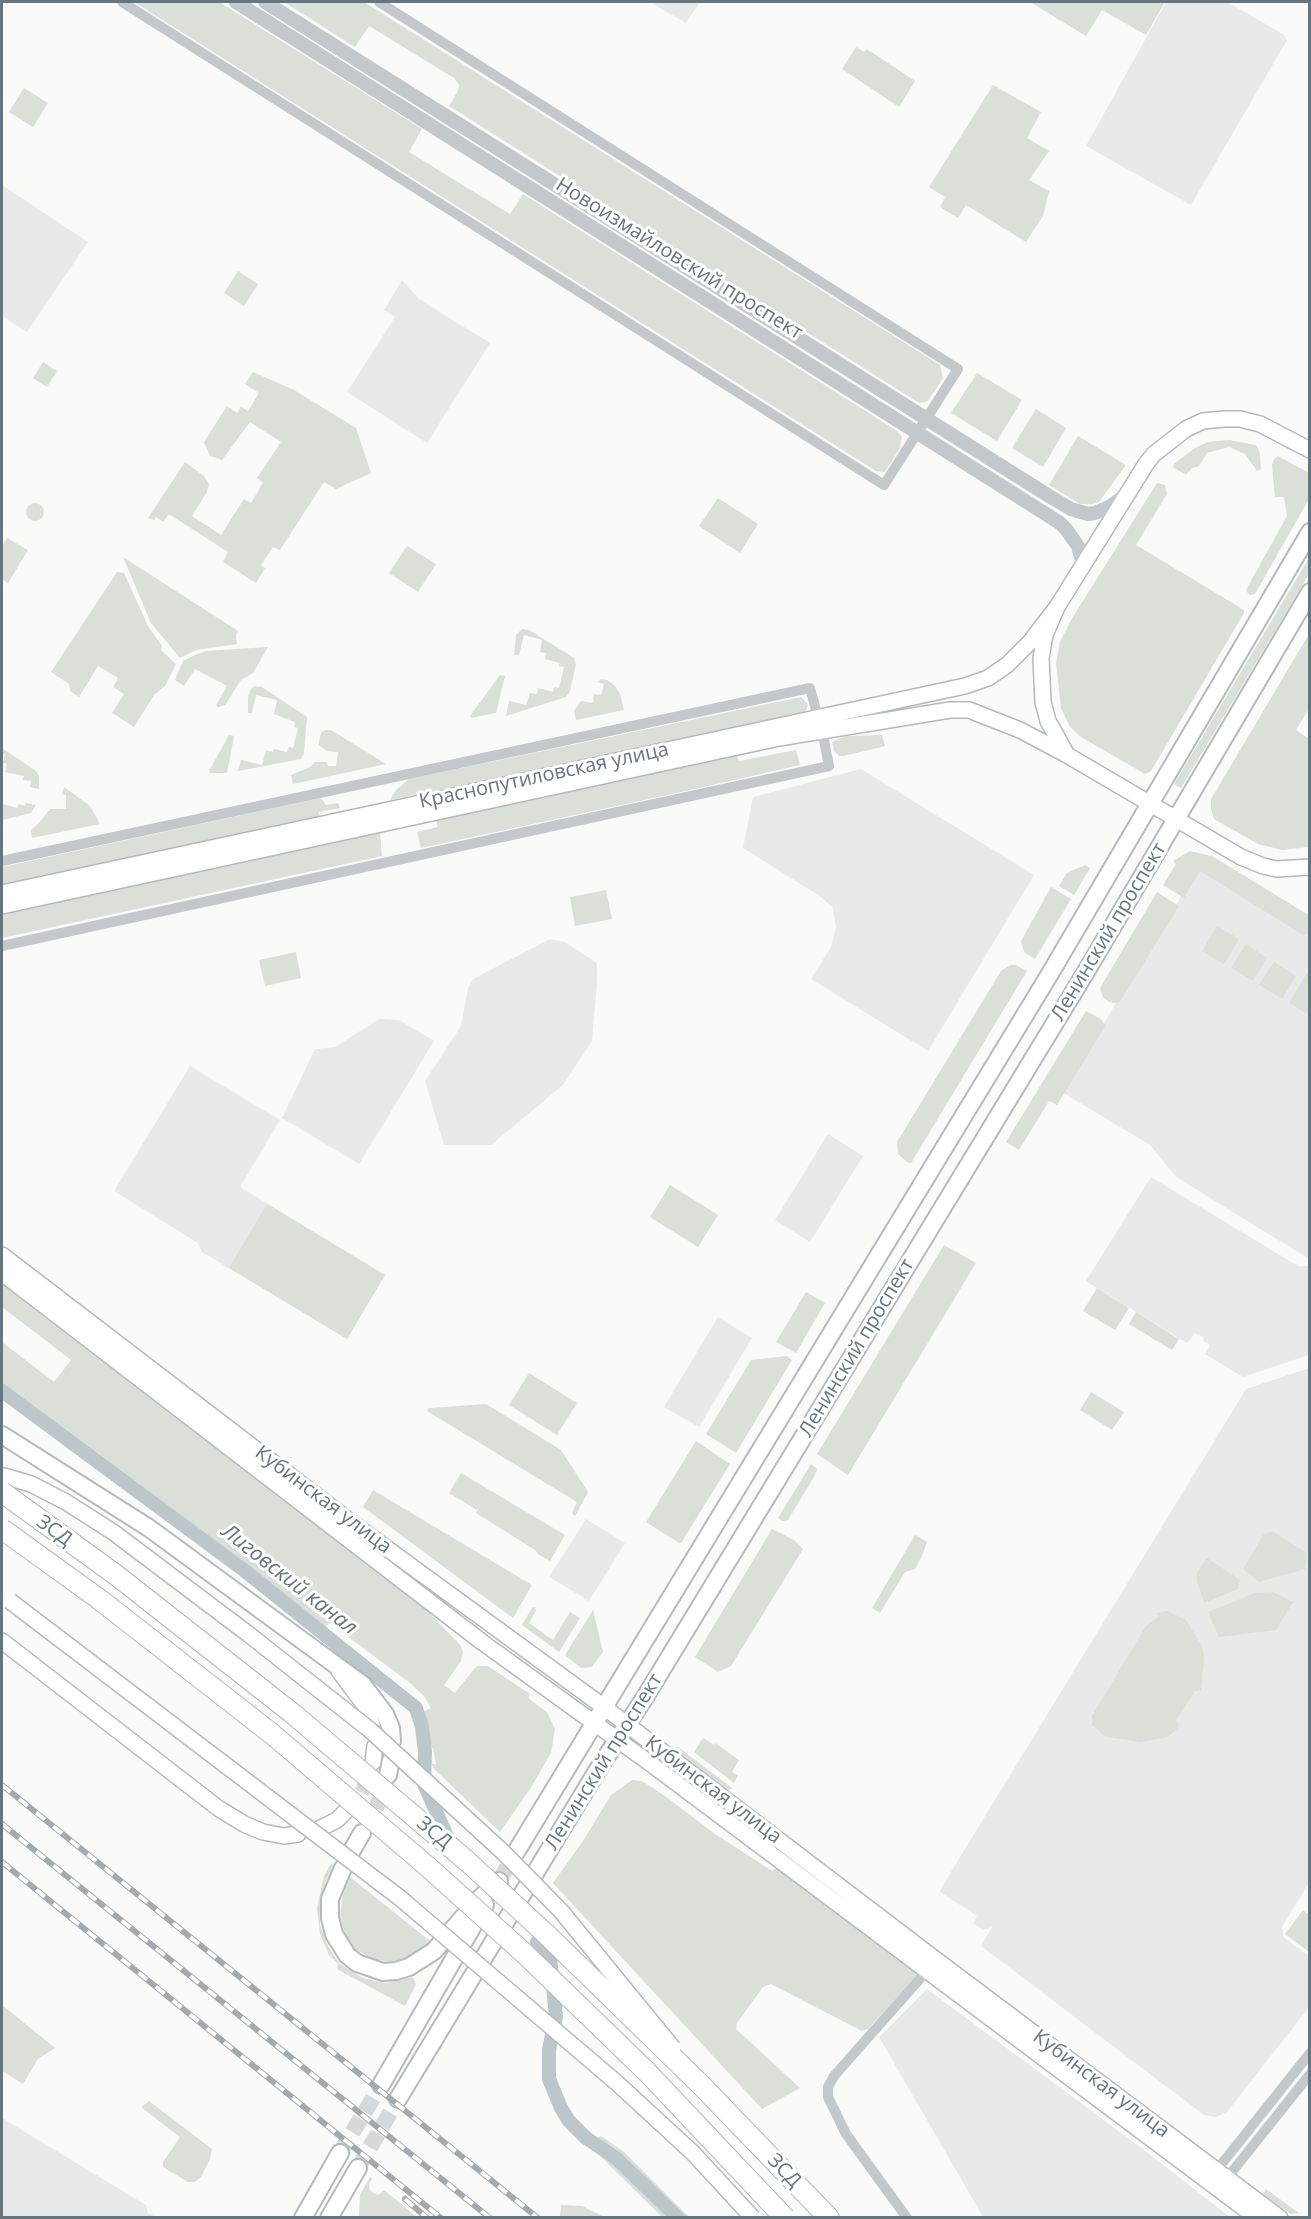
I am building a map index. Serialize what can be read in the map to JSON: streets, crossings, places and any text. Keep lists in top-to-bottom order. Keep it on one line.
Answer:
{"streets":{"highway":["ЗСД"],"main road":["Краснопутиловская улица","Ленинский проспект","Кубинская улица"],"street":["Новоизмайловский проспект"]},"crossings":[["Краснопутиловская улица","Ленинский проспект"],["Ленинский проспект","Кубинская улица"]],"water":["Лиговский канал"]}
